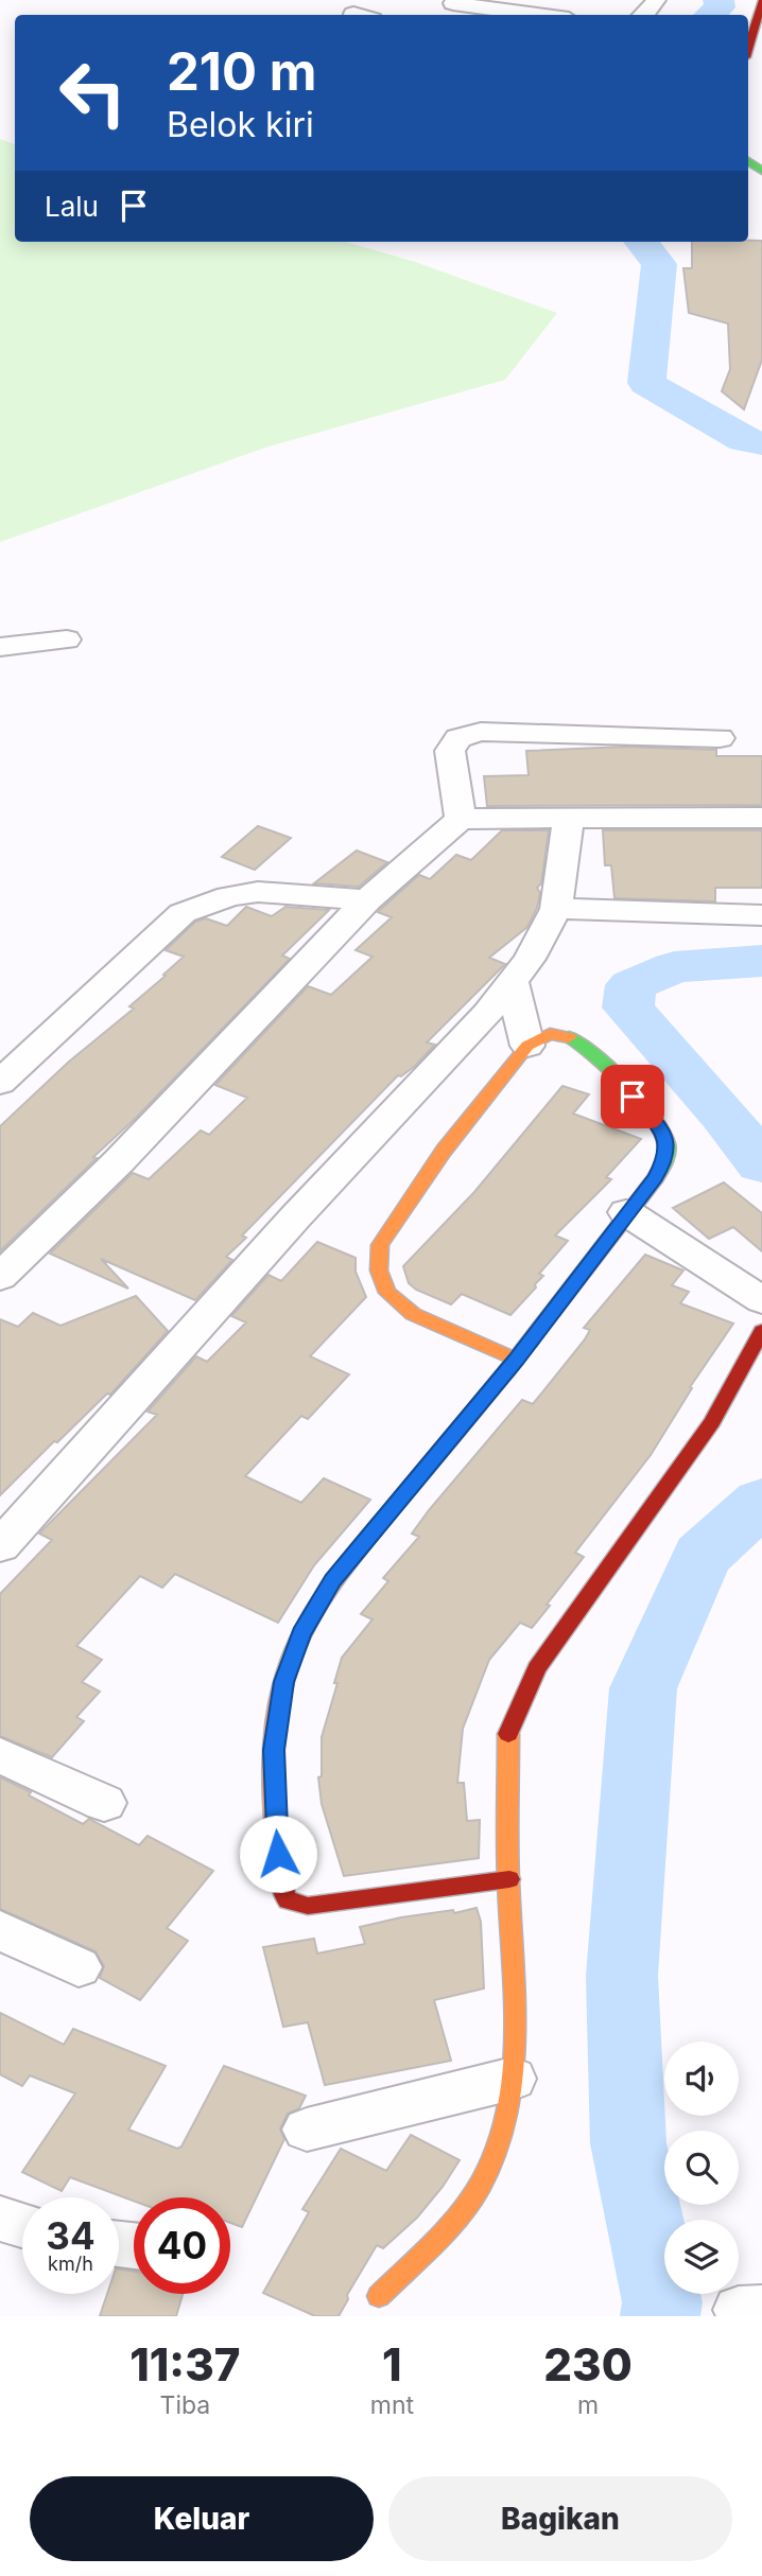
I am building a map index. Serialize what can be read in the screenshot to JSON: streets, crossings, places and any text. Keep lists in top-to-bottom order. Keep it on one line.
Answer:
{"page":{"turn":["210 m","Belok kiri"],"then":"Lalu","speed":"34 km/h","limit":"40","eta":["11:37","Tiba","1","mnt","230","m"],"buttons":["Keluar","Bagikan"]}}
